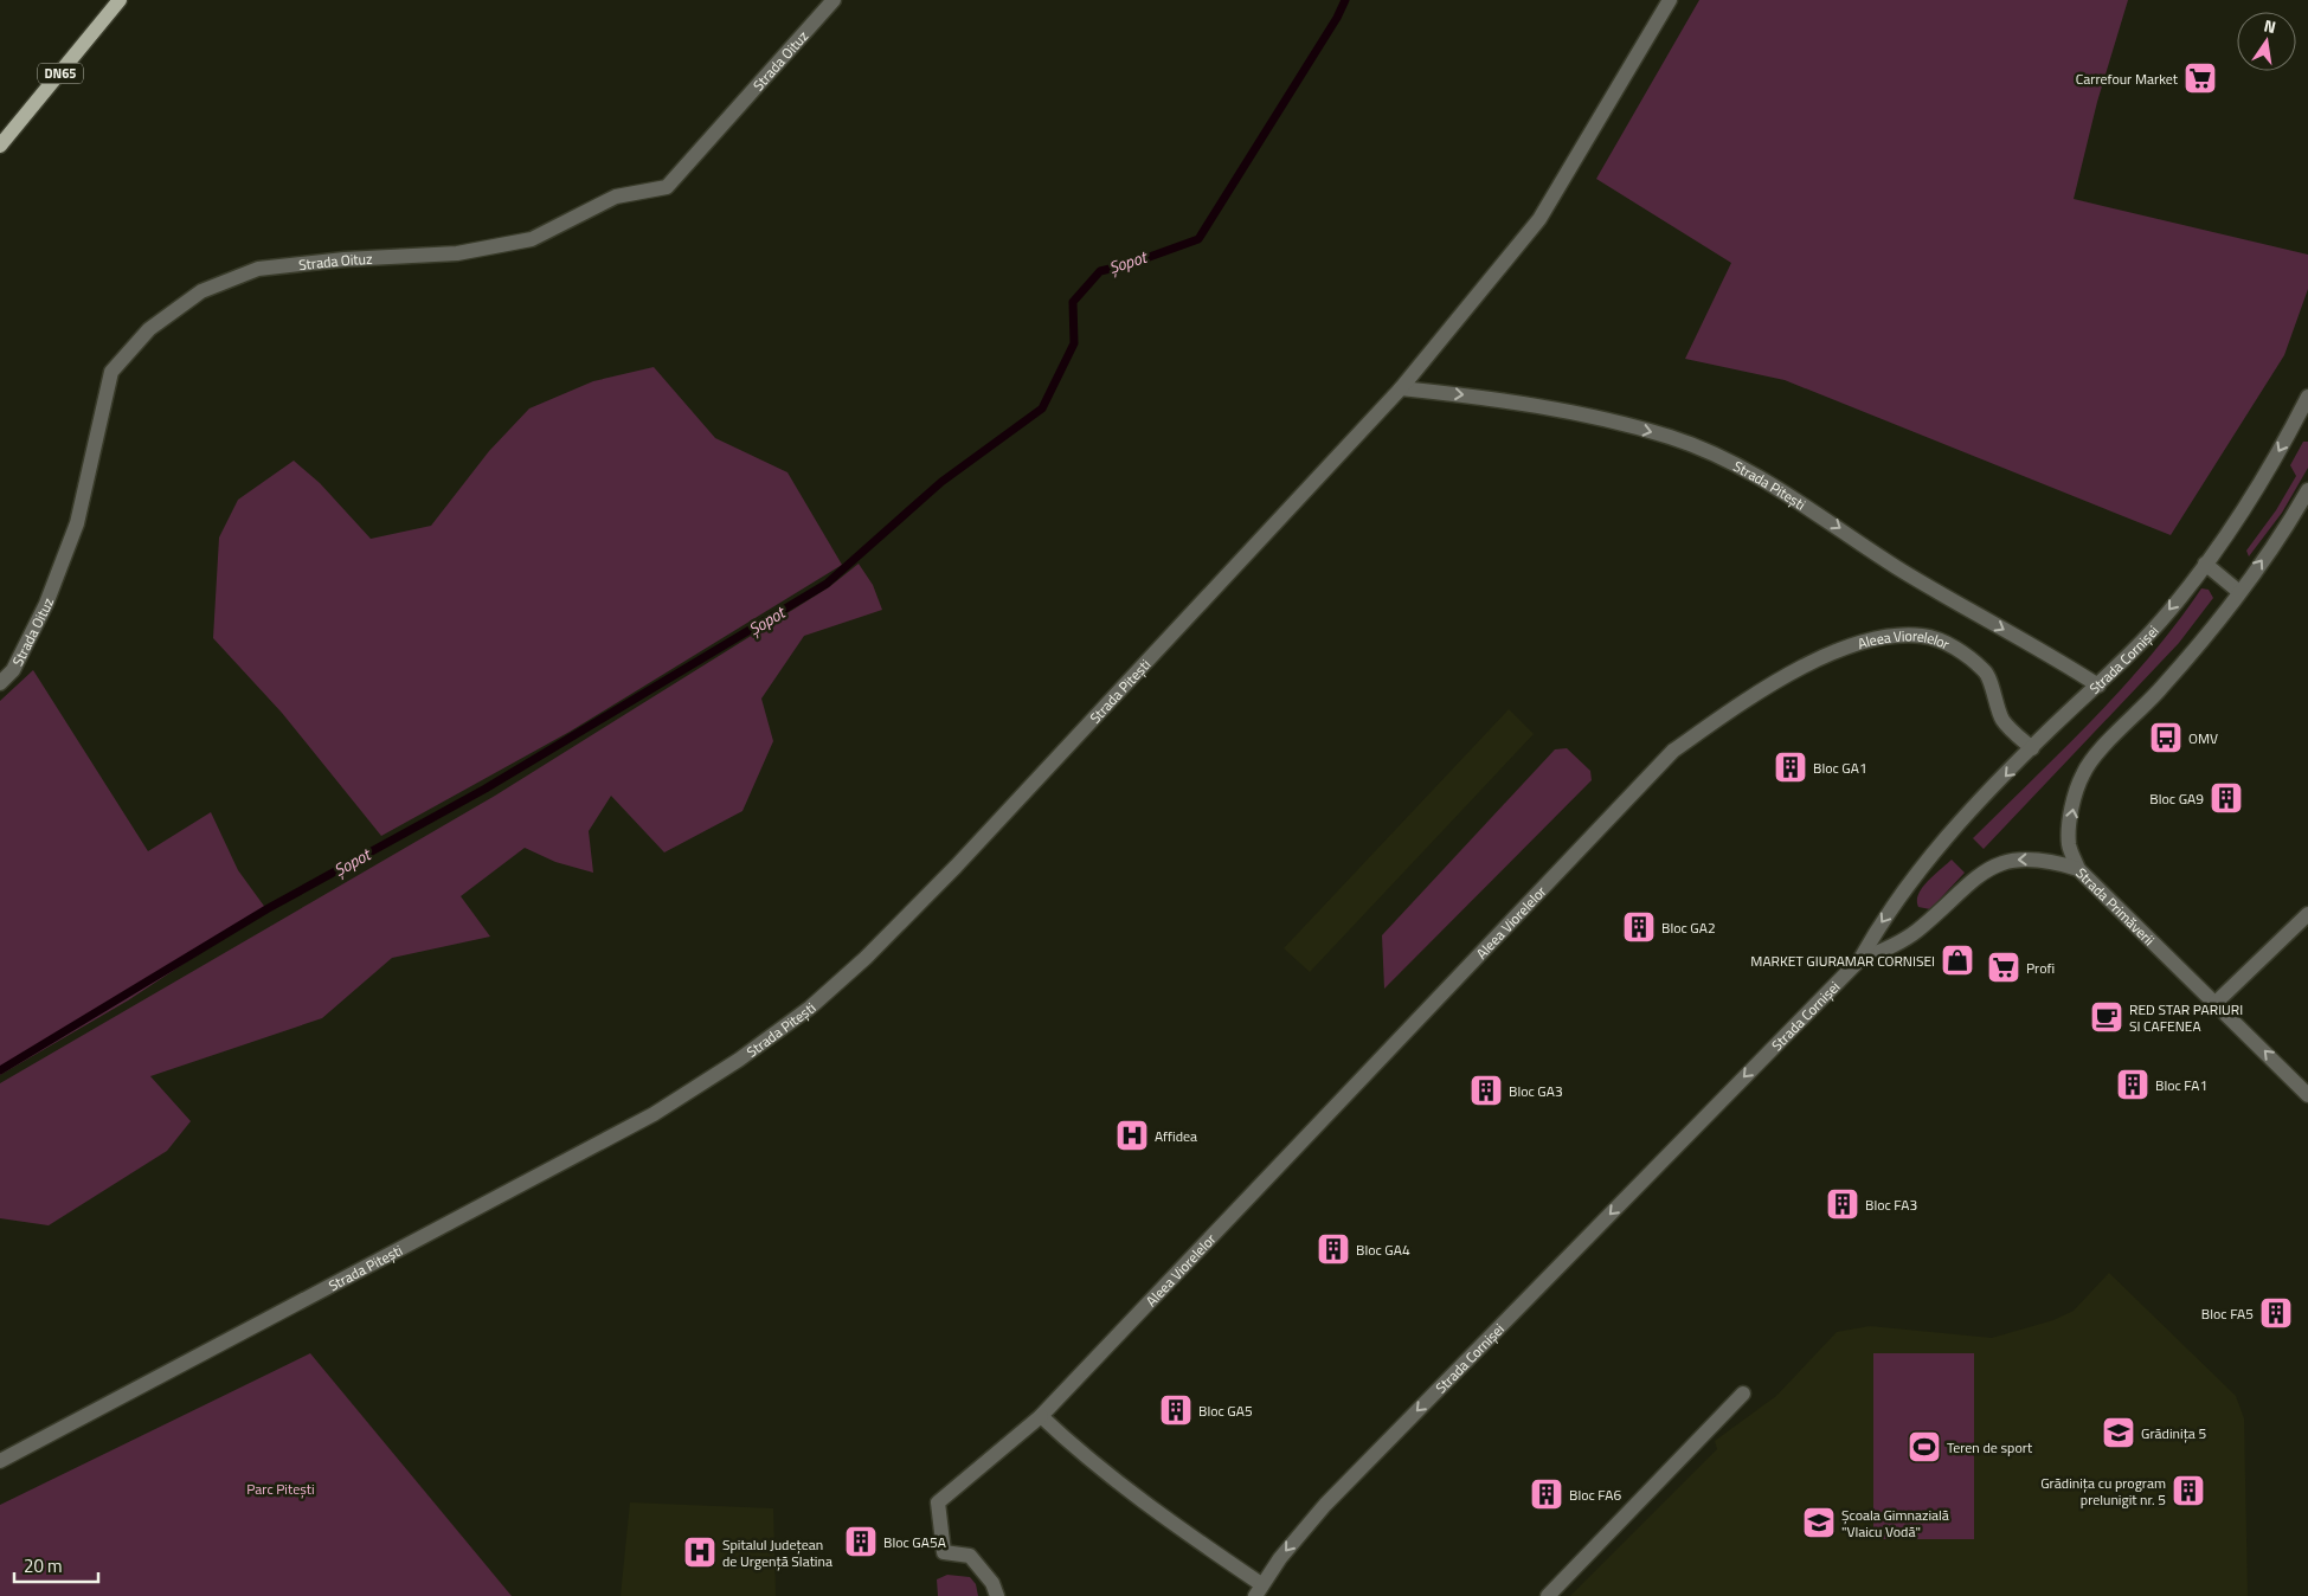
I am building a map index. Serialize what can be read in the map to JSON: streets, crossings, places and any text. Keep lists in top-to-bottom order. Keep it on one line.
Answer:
{"streets":{"main road":["DN65"],"street":["Strada Oituz","Strada Pitești","Aleea Viorelelor","Strada Cornișei","Strada Primăverii"]},"crossings":[["Strada Pitești","Strada Cornișei"],["Aleea Viorelelor","Strada Cornișei"],["Strada Cornișei","Strada Primăverii"]],"one_way":["Strada Cornișei","Strada Primăverii"],"water":["Șopot"],"parks":["Parc Pitești"],"places":{"supermarket":["Carrefour Market","Profi"],"bus stop":["OMV"],"building":["Bloc GA1","Bloc GA9","Bloc GA2","Bloc FA1","Bloc GA3","Bloc FA3","Bloc GA4","Bloc FA5","Bloc GA5","Grădinița cu program prelunigit nr. 5","Bloc FA6","Bloc GA5A"],"shop":["MARKET GIURAMAR CORNISEI"],"cafe":["RED STAR PARIURI SI CAFENEA"],"hospital":["Affidea","Spitalul Județean de Urgență Slatina"],"school or university":["Grădinița 5","Școala Gimnazială \"Vlaicu Vodă\""],"sports":["Teren de sport"]},"scale_bar":"20 m","north":"top"}
